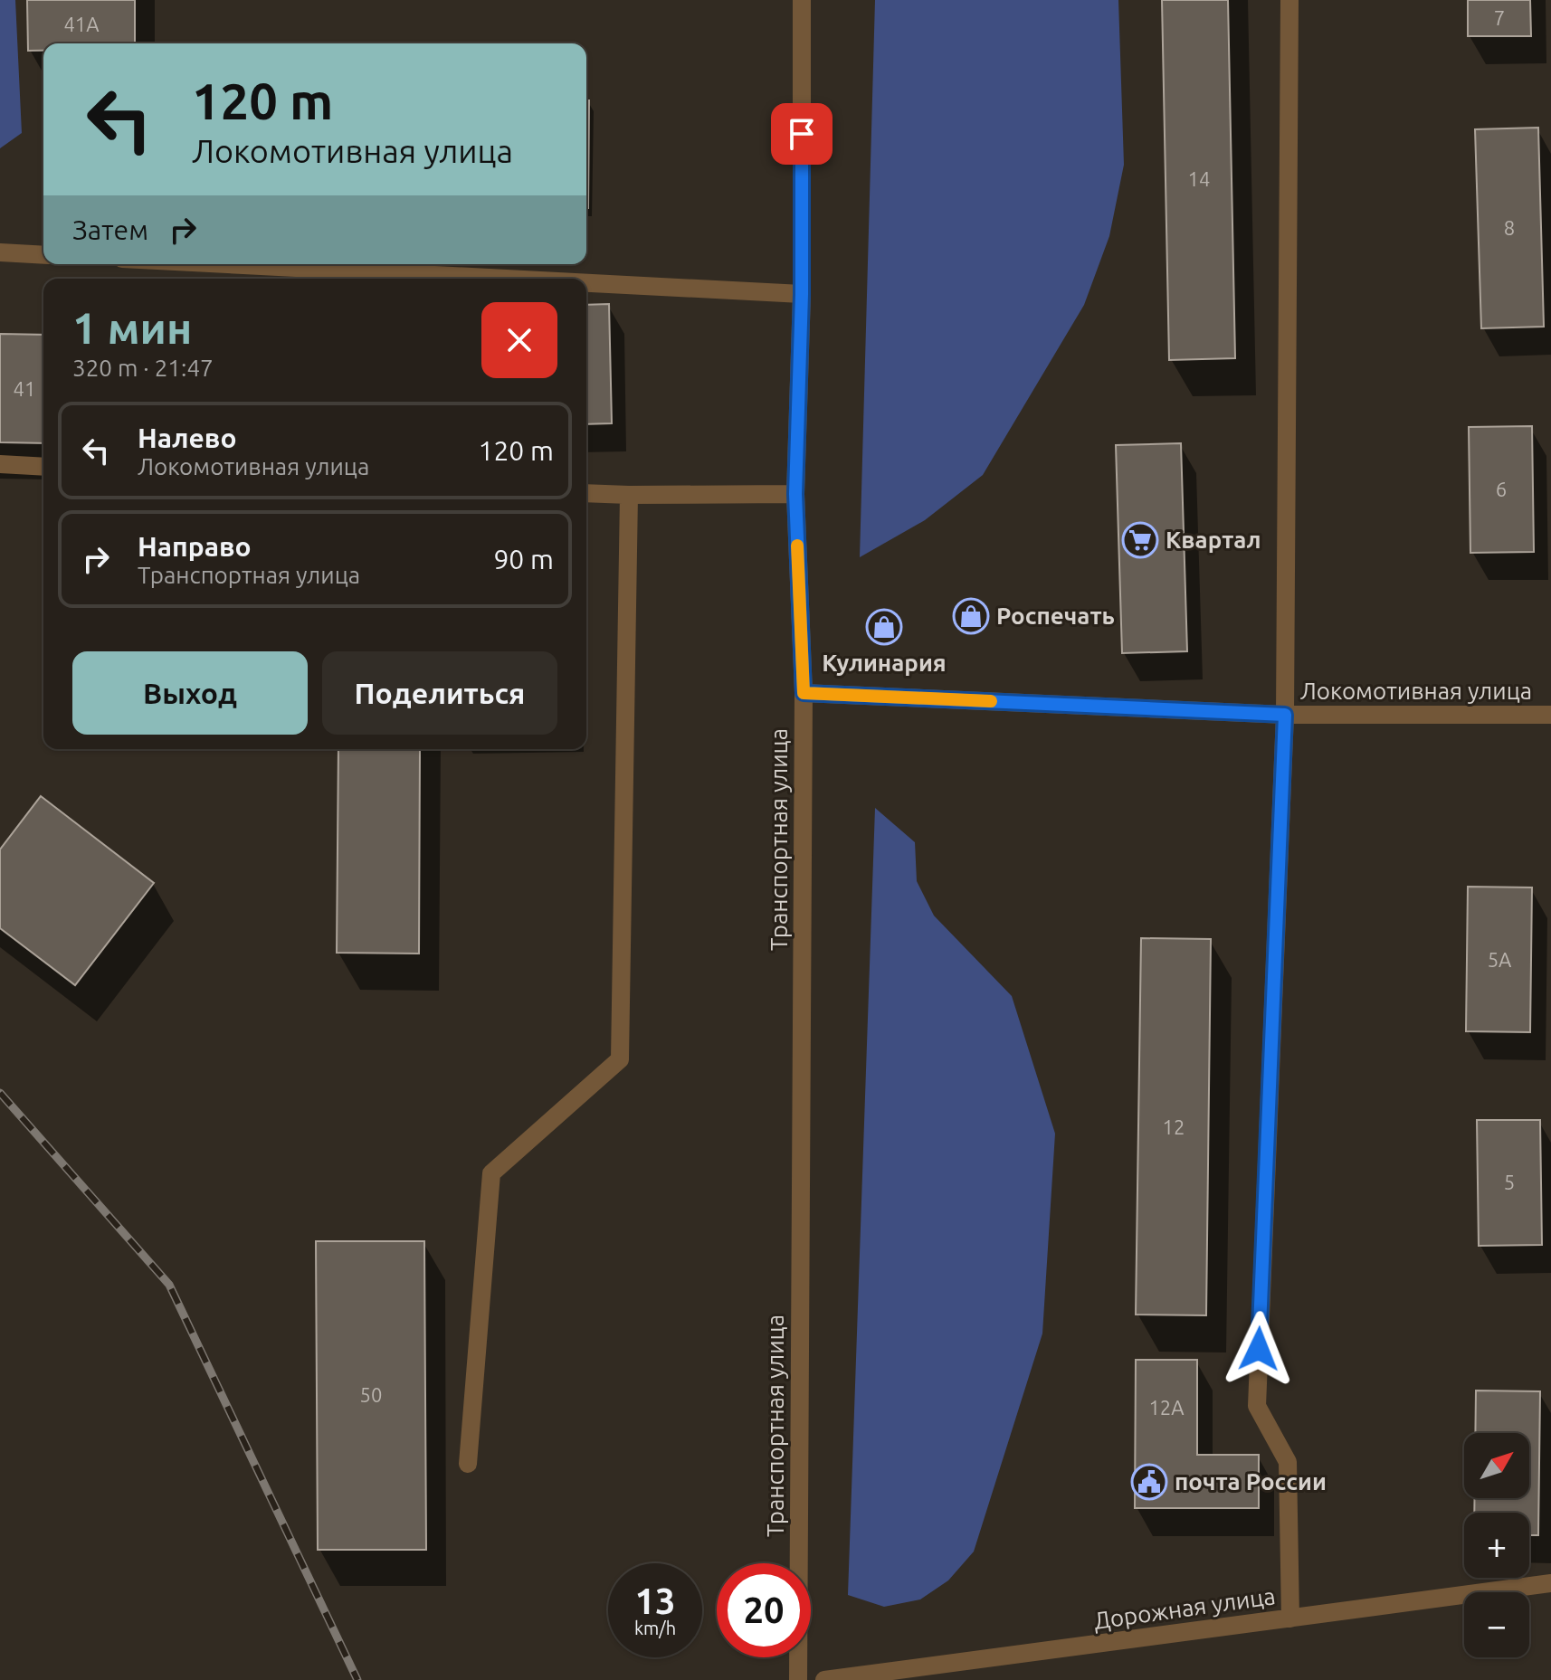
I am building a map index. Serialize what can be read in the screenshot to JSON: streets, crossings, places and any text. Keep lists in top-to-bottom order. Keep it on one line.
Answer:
{"streets":{"street":["Локомотивная улица","Транспортная улица","Дорожная улица"]},"crossings":[["Локомотивная улица","Транспортная улица"]],"places":{"supermarket":["Квартал"],"shop":["Роспечать","Кулинария"],"public building":["почта России"]},"house_numbers":["7","41А","14","8","41","6","5А","12","5","50","12А"],"north":"top right","page":{"turn":["120 m","Локомотивная улица"],"then":"Затем","heading":["1 мин","320 m · 21:47"],"list":[{"name":"Налево","note":"Локомотивная улица","value":"120 m"},{"name":"Направо","note":"Транспортная улица","value":"90 m"}],"buttons":["Выход","Поделиться"],"map_buttons":["+","−"],"speed":"13 km/h","limit":"20"}}
